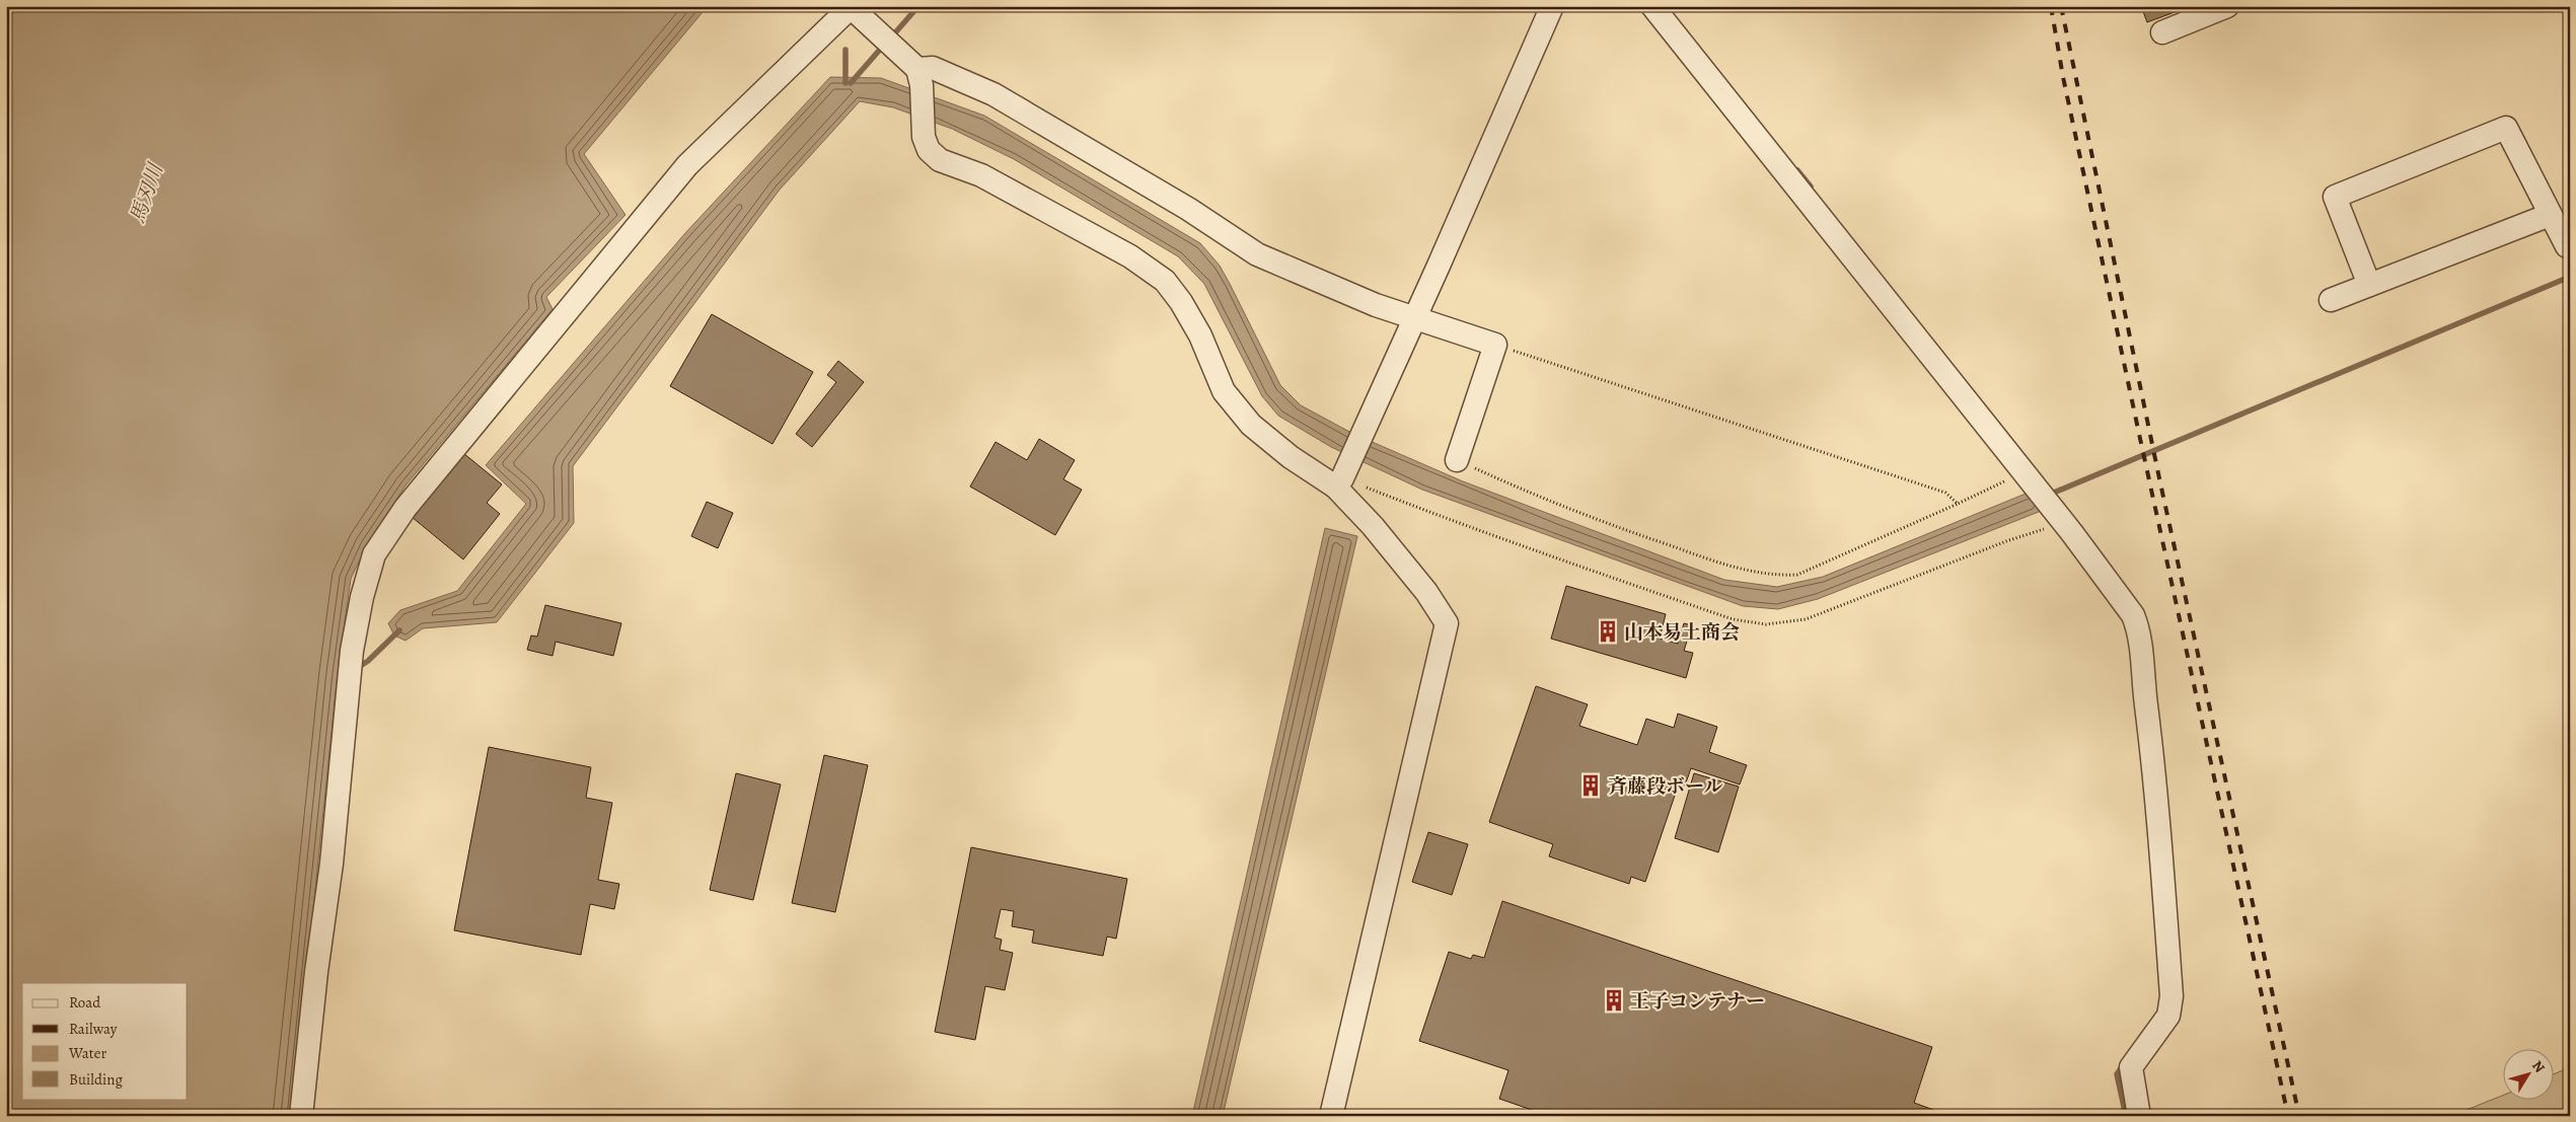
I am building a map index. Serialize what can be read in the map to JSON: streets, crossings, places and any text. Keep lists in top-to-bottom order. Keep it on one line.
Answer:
{"water":["馬刃川"],"places":{"building":["山本易土商会","斉藤段ボール","王子コンテナー"]},"legend":["Road","Railway","Water","Building"],"north":"top right"}
